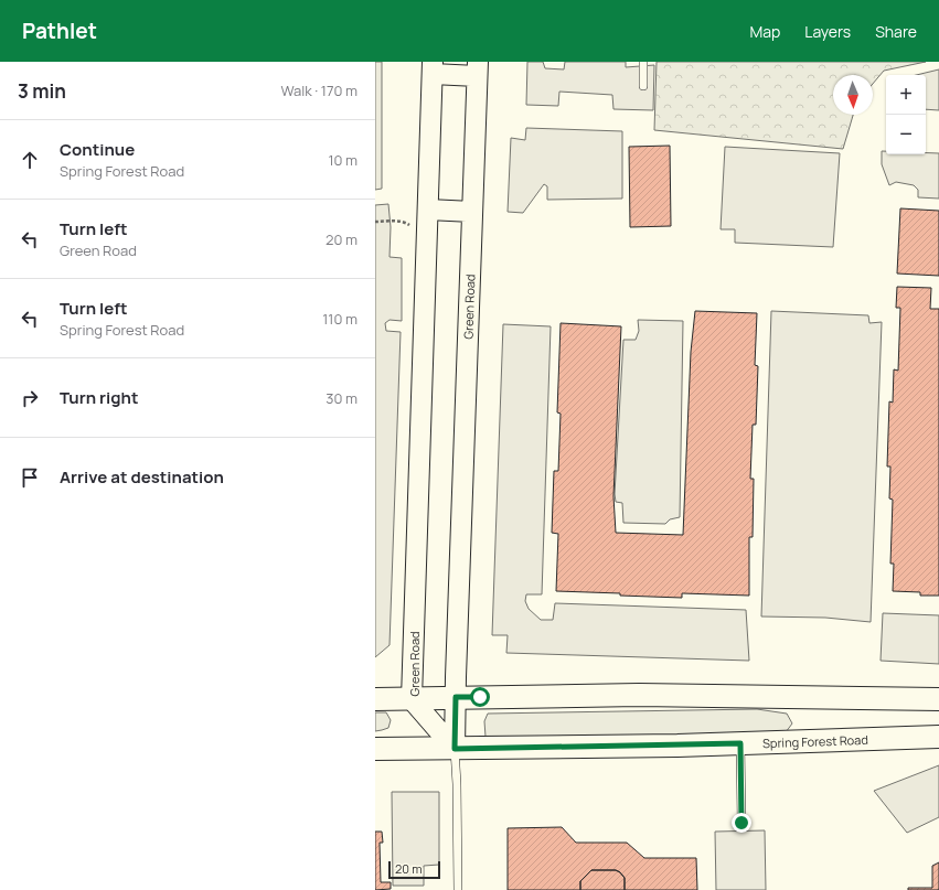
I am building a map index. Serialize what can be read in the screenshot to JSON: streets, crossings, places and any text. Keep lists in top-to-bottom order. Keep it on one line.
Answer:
{"streets":{"main road":["Spring Forest Road"],"street":["Green Road"]},"crossings":[["Green Road","Spring Forest Road"]],"scale_bar":"20 m","north":"bottom","page":{"header":"Pathlet","nav":["Map","Layers","Share"],"heading":["3 min","Walk · 170 m"],"map_buttons":["+","−"],"list":[["Continue","Spring Forest Road","10 m"],["Turn left","Green Road","20 m"],["Turn left","Spring Forest Road","110 m"],["Turn right","30 m"],"Arrive at destination"],"scale":"20 m"}}
